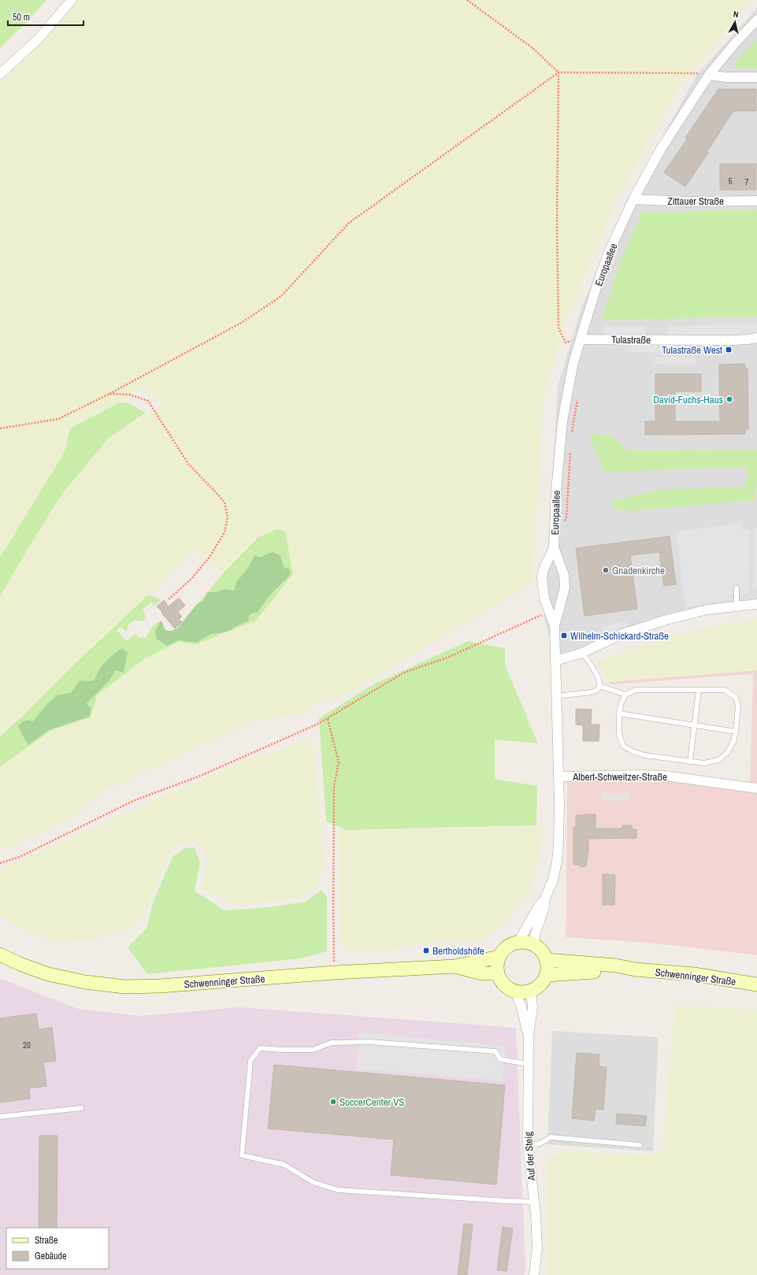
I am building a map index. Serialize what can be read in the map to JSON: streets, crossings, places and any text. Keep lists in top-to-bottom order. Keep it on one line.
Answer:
{"streets":{"main road":["Schwenninger Straße"],"street":["Zittauer Straße","Europaallee","Tulastraße","Albert-Schweitzer-Straße","Auf der Steig"]},"crossings":[["Zittauer Straße","Europaallee"],["Europaallee","Tulastraße"],["Schwenninger Straße","Auf der Steig"]],"places":{"transit":["Tulastraße West","Wilhelm-Schickard-Straße","Bertholdshöfe"],"other":["David-Fuchs-Haus","Gnadenkirche","SoccerCenter VS"]},"house_numbers":["5","7","20"],"legend":["Straße","Gebäude"],"scale_bar":"50 m","north":"top"}
